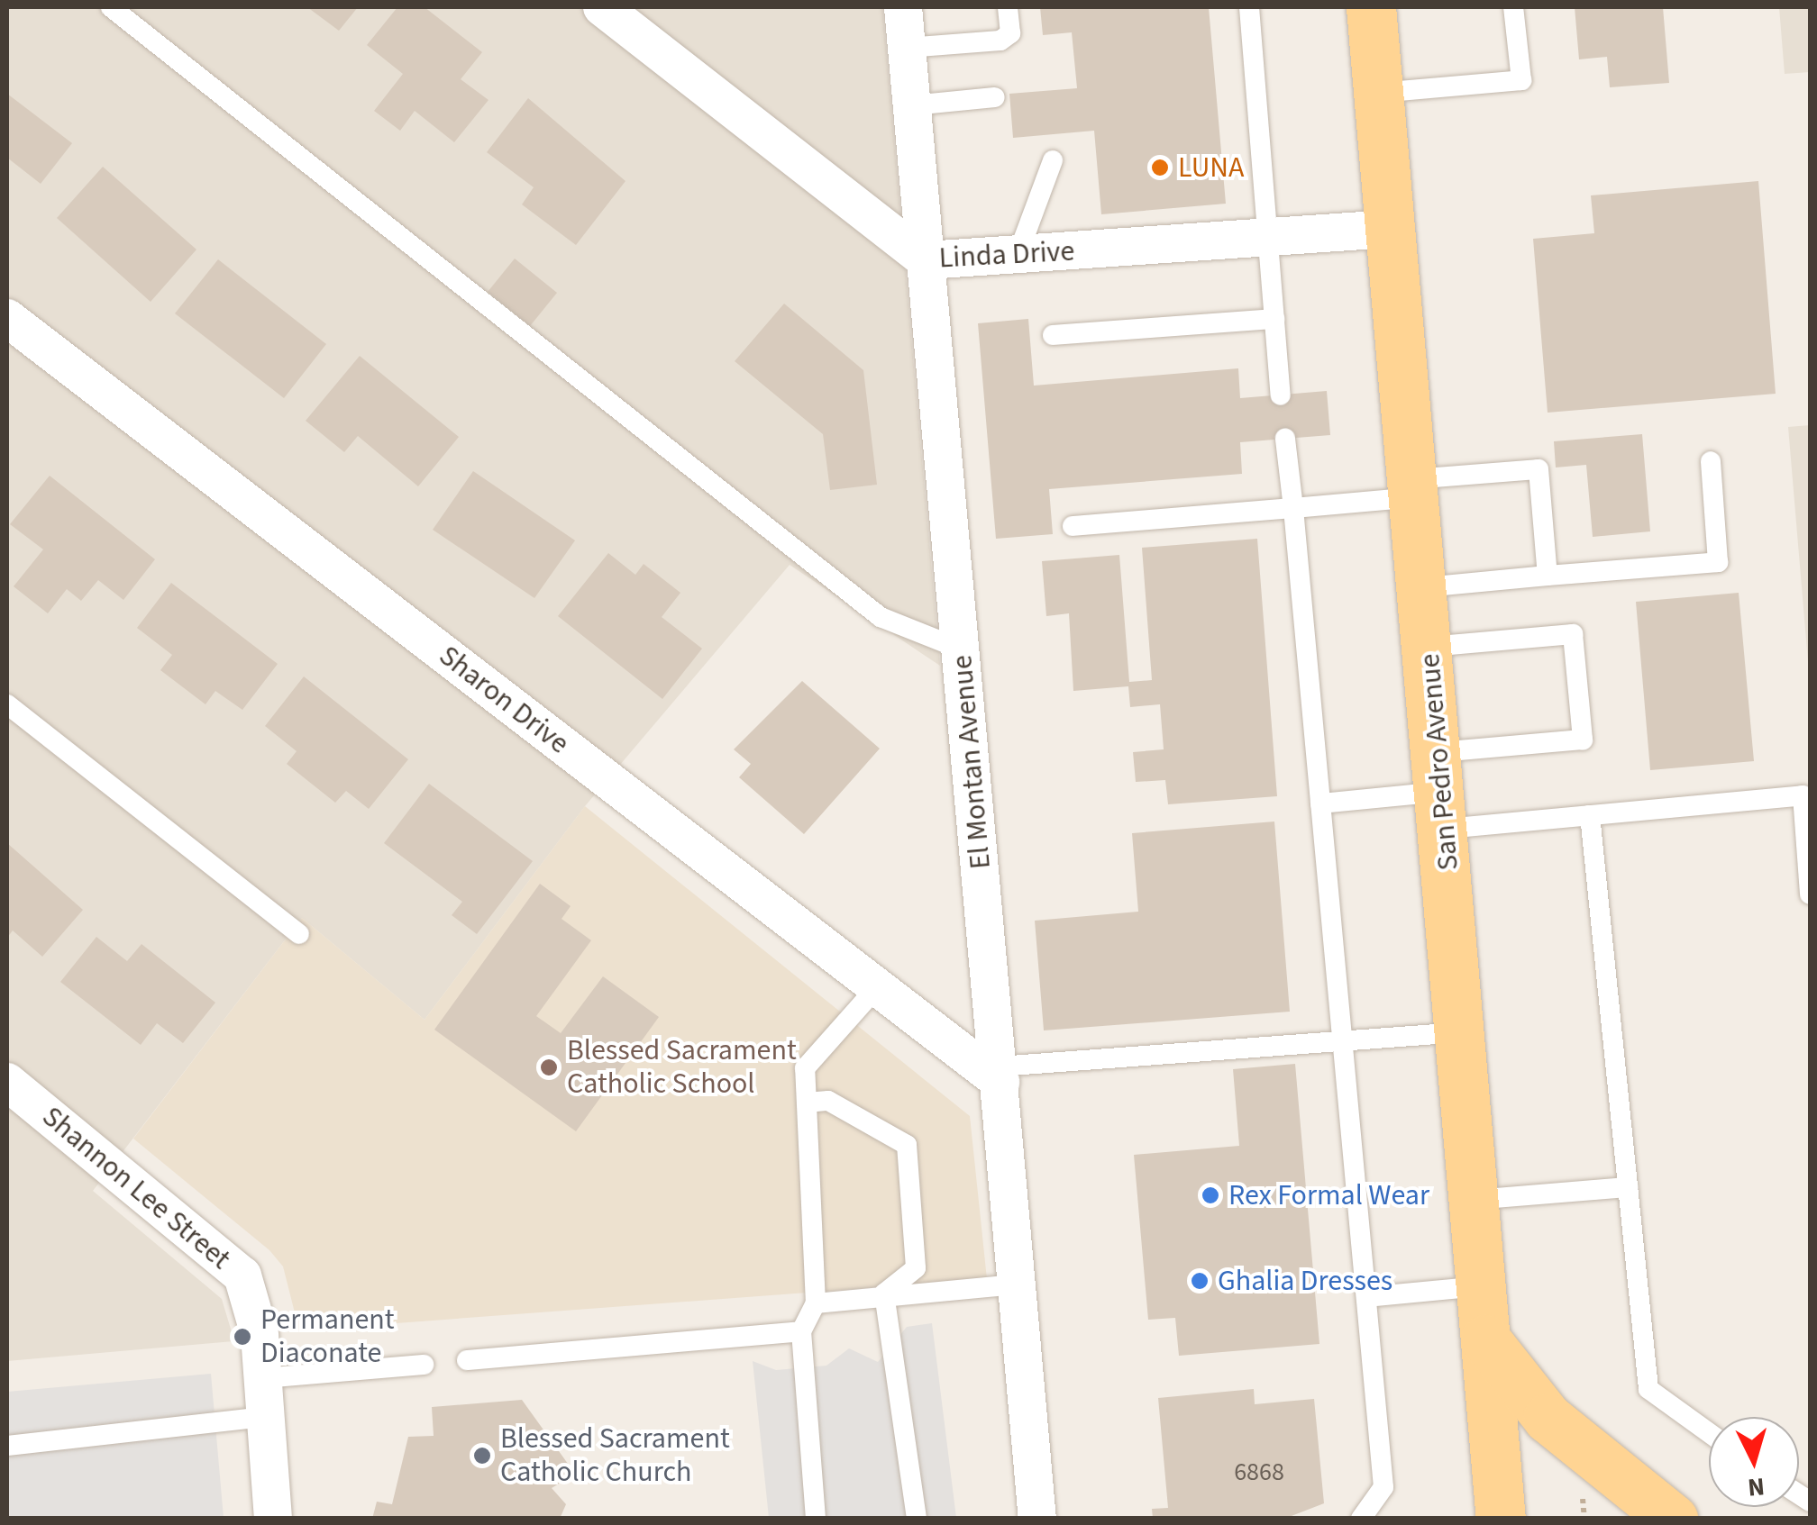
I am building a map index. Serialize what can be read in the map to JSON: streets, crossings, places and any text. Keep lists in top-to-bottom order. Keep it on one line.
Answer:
{"streets":{"main road":["San Pedro Avenue"],"street":["Linda Drive","Sharon Drive","El Montan Avenue","Shannon Lee Street"]},"crossings":[["Linda Drive","El Montan Avenue"],["Linda Drive","San Pedro Avenue"],["Sharon Drive","El Montan Avenue"]],"places":["LUNA","Blessed Sacrament Catholic School","Rex Formal Wear","Ghalia Dresses","Permanent Diaconate","Blessed Sacrament Catholic Church"],"house_numbers":["6868"],"north":"bottom"}
